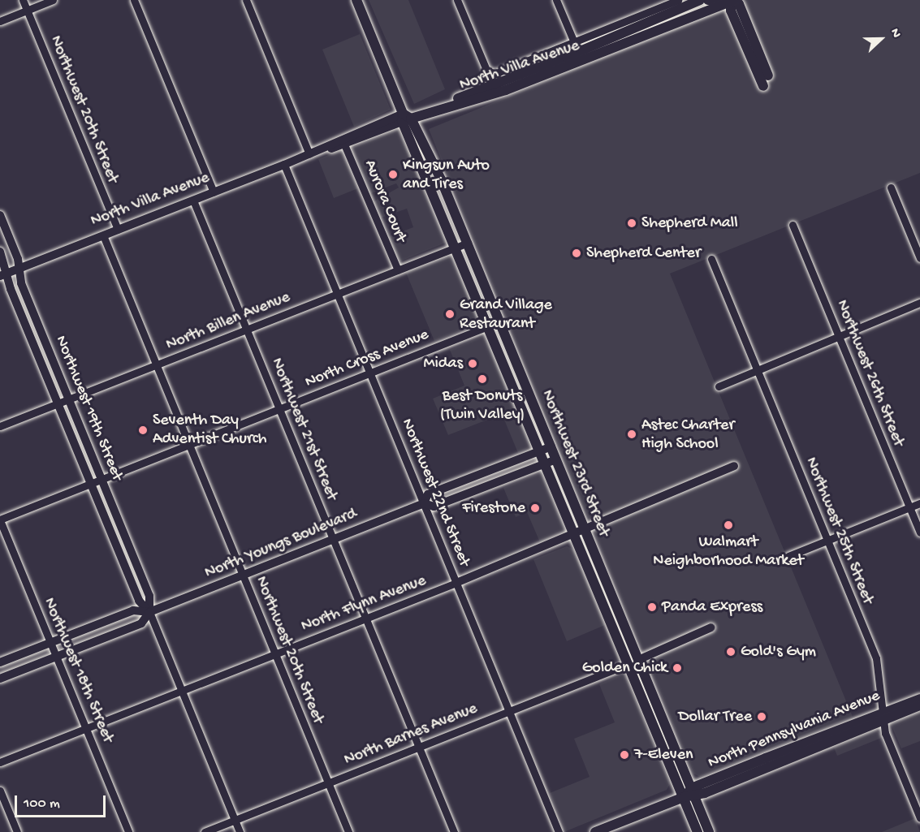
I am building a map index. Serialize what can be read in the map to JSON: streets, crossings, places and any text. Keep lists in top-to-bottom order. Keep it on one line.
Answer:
{"streets":{"main road":["North Villa Avenue","Northwest 23rd Street","North Pennsylvania Avenue"],"street":["Northwest 20th Street","Aurora Court","North Billen Avenue","North Cross Avenue","Northwest 26th Street","Northwest 19th Street","Northwest 21st Street","Northwest 22nd Street","Northwest 25th Street","North Youngs Boulevard","North Flynn Avenue","Northwest 18th Street","North Barnes Avenue"]},"crossings":[["North Villa Avenue","Northwest 20th Street"],["North Villa Avenue","Aurora Court"],["North Villa Avenue","Northwest 19th Street"],["North Villa Avenue","Northwest 21st Street"],["North Villa Avenue","Northwest 23rd Street"],["North Villa Avenue","Northwest 22nd Street"],["Northwest 20th Street","North Billen Avenue"],["Northwest 20th Street","North Cross Avenue"],["Northwest 20th Street","North Youngs Boulevard"],["Northwest 20th Street","North Flynn Avenue"],["Northwest 20th Street","North Barnes Avenue"],["Aurora Court","North Billen Avenue"],["North Billen Avenue","Northwest 19th Street"],["North Billen Avenue","Northwest 21st Street"],["North Billen Avenue","Northwest 23rd Street"],["North Billen Avenue","Northwest 22nd Street"],["North Cross Avenue","Northwest 19th Street"],["North Cross Avenue","Northwest 21st Street"],["North Cross Avenue","Northwest 23rd Street"],["North Cross Avenue","Northwest 22nd Street"],["North Cross Avenue","Northwest 18th Street"],["Northwest 19th Street","North Youngs Boulevard"],["Northwest 19th Street","North Flynn Avenue"],["Northwest 19th Street","North Barnes Avenue"],["Northwest 21st Street","North Youngs Boulevard"],["Northwest 21st Street","North Flynn Avenue"],["Northwest 21st Street","North Barnes Avenue"],["Northwest 23rd Street","North Youngs Boulevard"],["Northwest 23rd Street","North Flynn Avenue"],["Northwest 23rd Street","North Pennsylvania Avenue"],["Northwest 23rd Street","North Barnes Avenue"],["Northwest 22nd Street","North Youngs Boulevard"],["Northwest 22nd Street","North Flynn Avenue"],["Northwest 22nd Street","North Barnes Avenue"],["Northwest 25th Street","North Pennsylvania Avenue"],["North Youngs Boulevard","Northwest 18th Street"],["North Flynn Avenue","Northwest 18th Street"]],"places":["Kingsun Auto and Tires","Shepherd Mall","Shepherd Center","Grand Village Restaurant","Midas","Best Donuts (Twin Valley)","Seventh Day Adventist Church","Astec Charter High School","Firestone","Walmart Neighborhood Market","Panda Express","Gold's Gym","Golden Chick","Dollar Tree","7-Eleven"],"scale_bar":"100 m","north":"right"}
